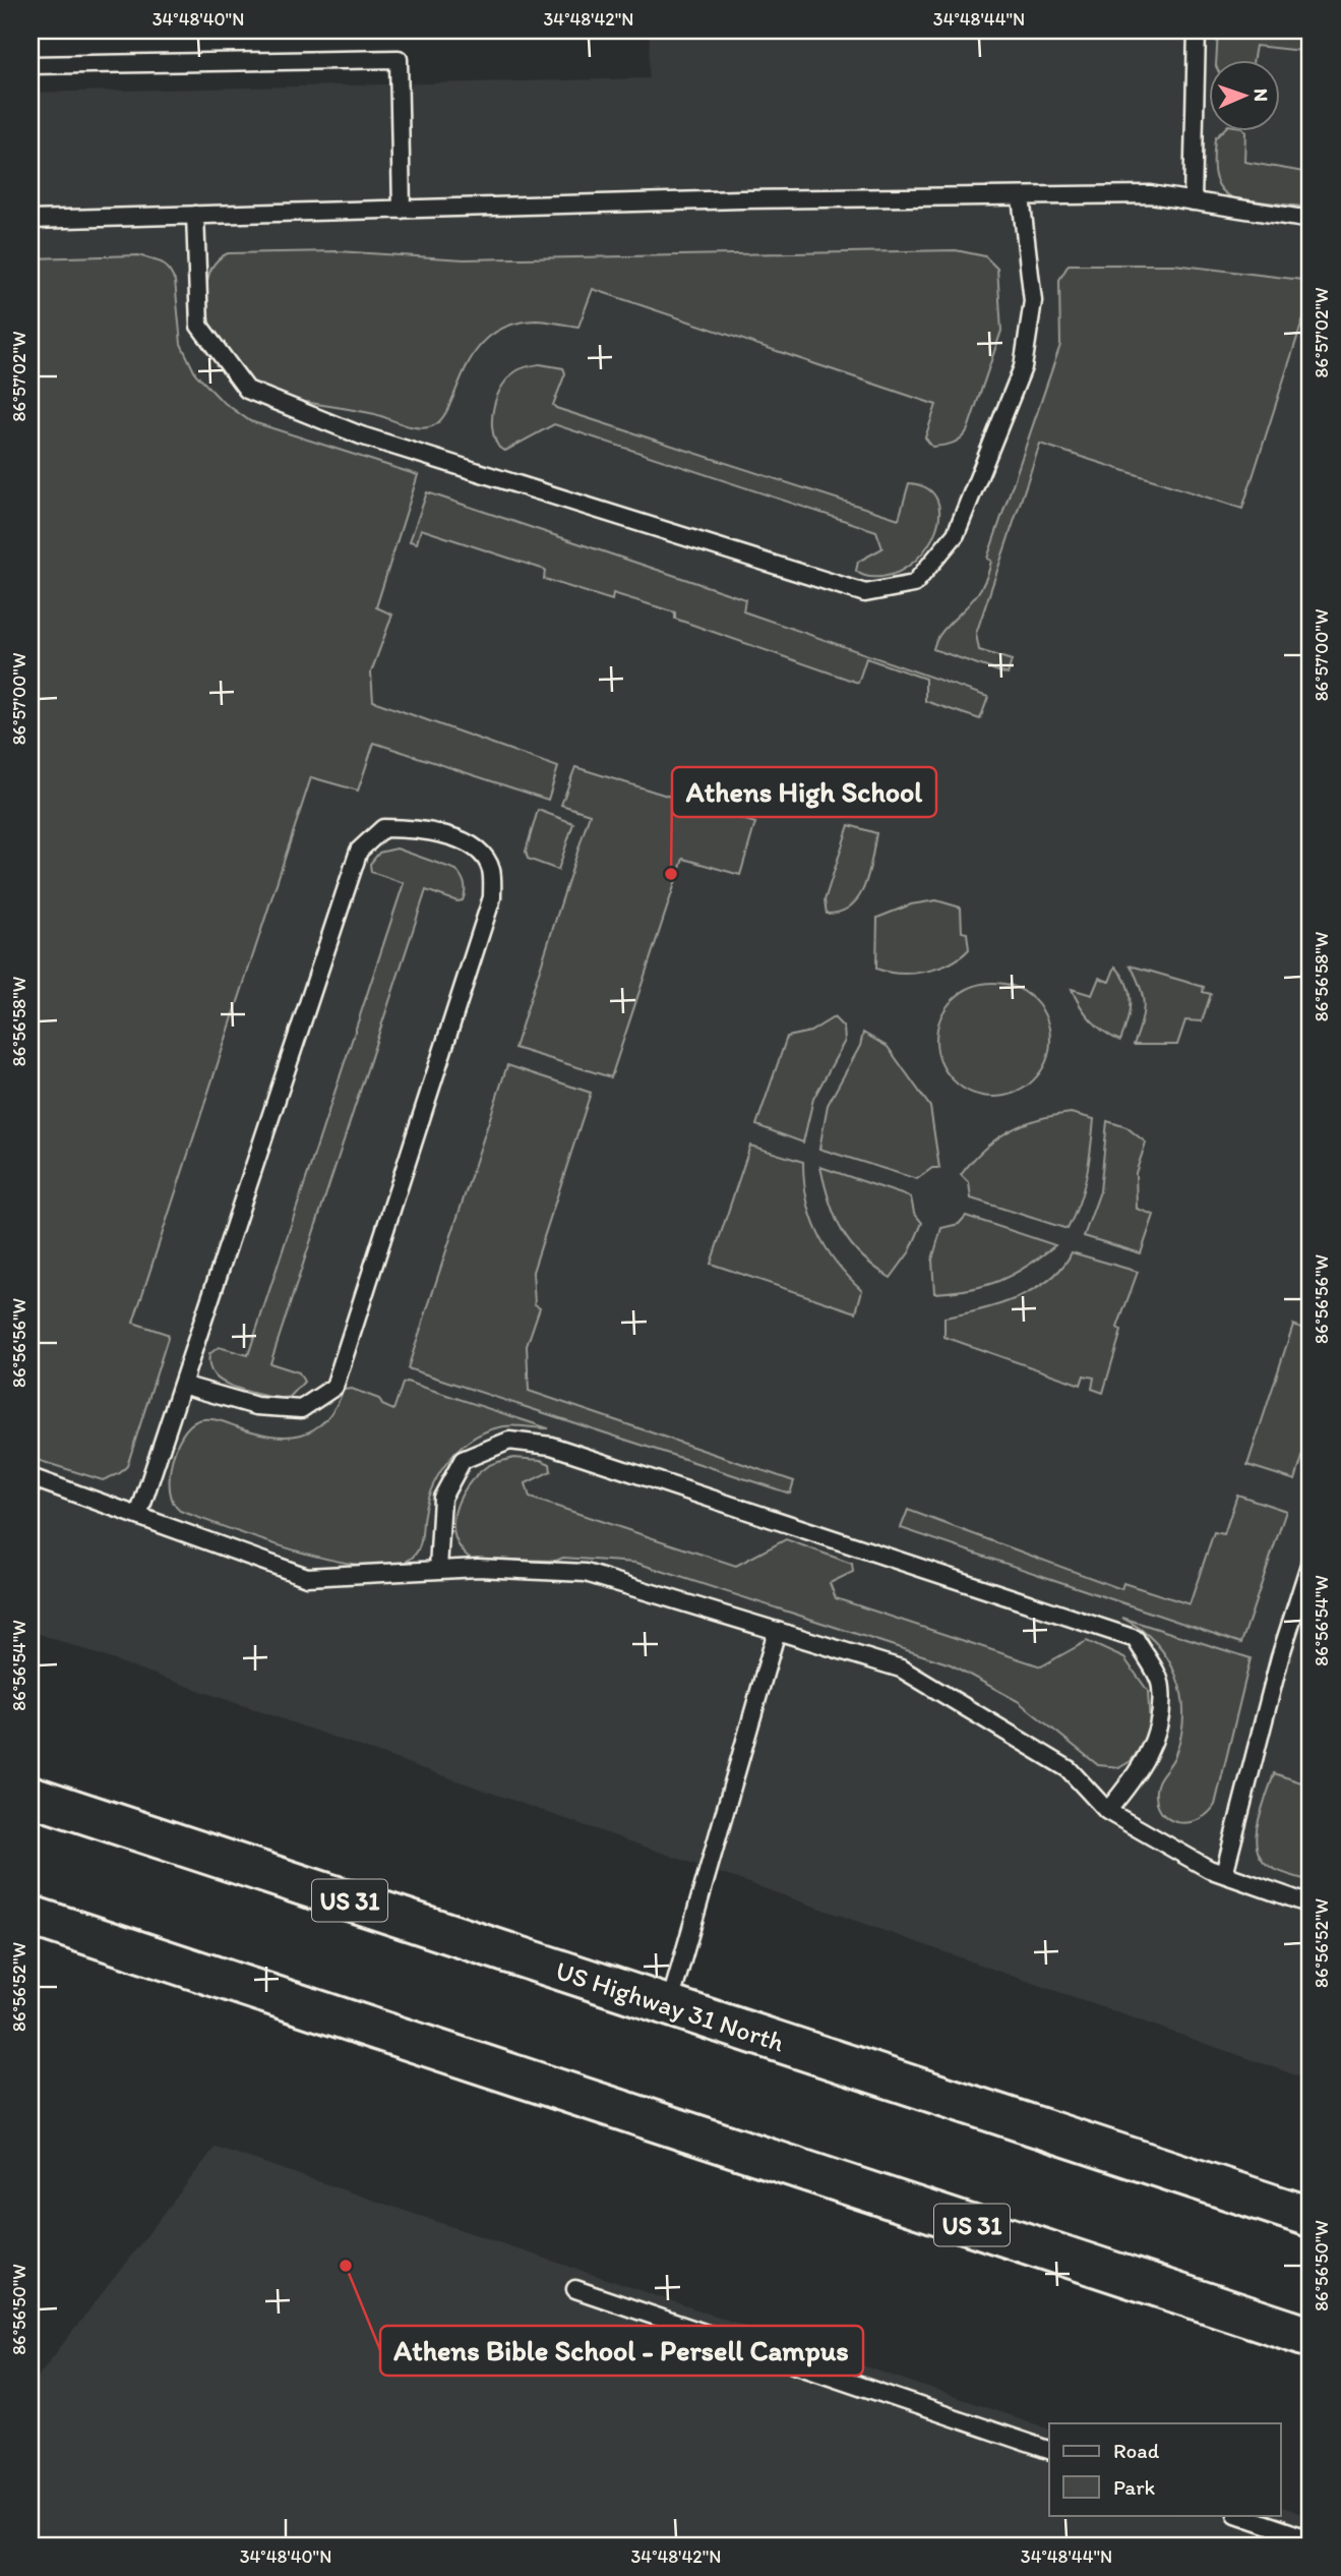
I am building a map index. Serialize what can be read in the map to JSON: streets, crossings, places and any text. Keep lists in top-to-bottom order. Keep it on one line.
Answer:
{"streets":{"main road":["US 31","US Highway 31 North"]},"places":["Athens High School","Athens Bible School - Persell Campus"],"legend":["Road","Park"],"north":"right","coordinates":["34°48'40\"N","34°48'42\"N","34°48'44\"N","86°57'02\"W","86°57'00\"W","86°56'58\"W","86°56'56\"W","86°56'54\"W","86°56'52\"W","86°56'50\"W"]}
